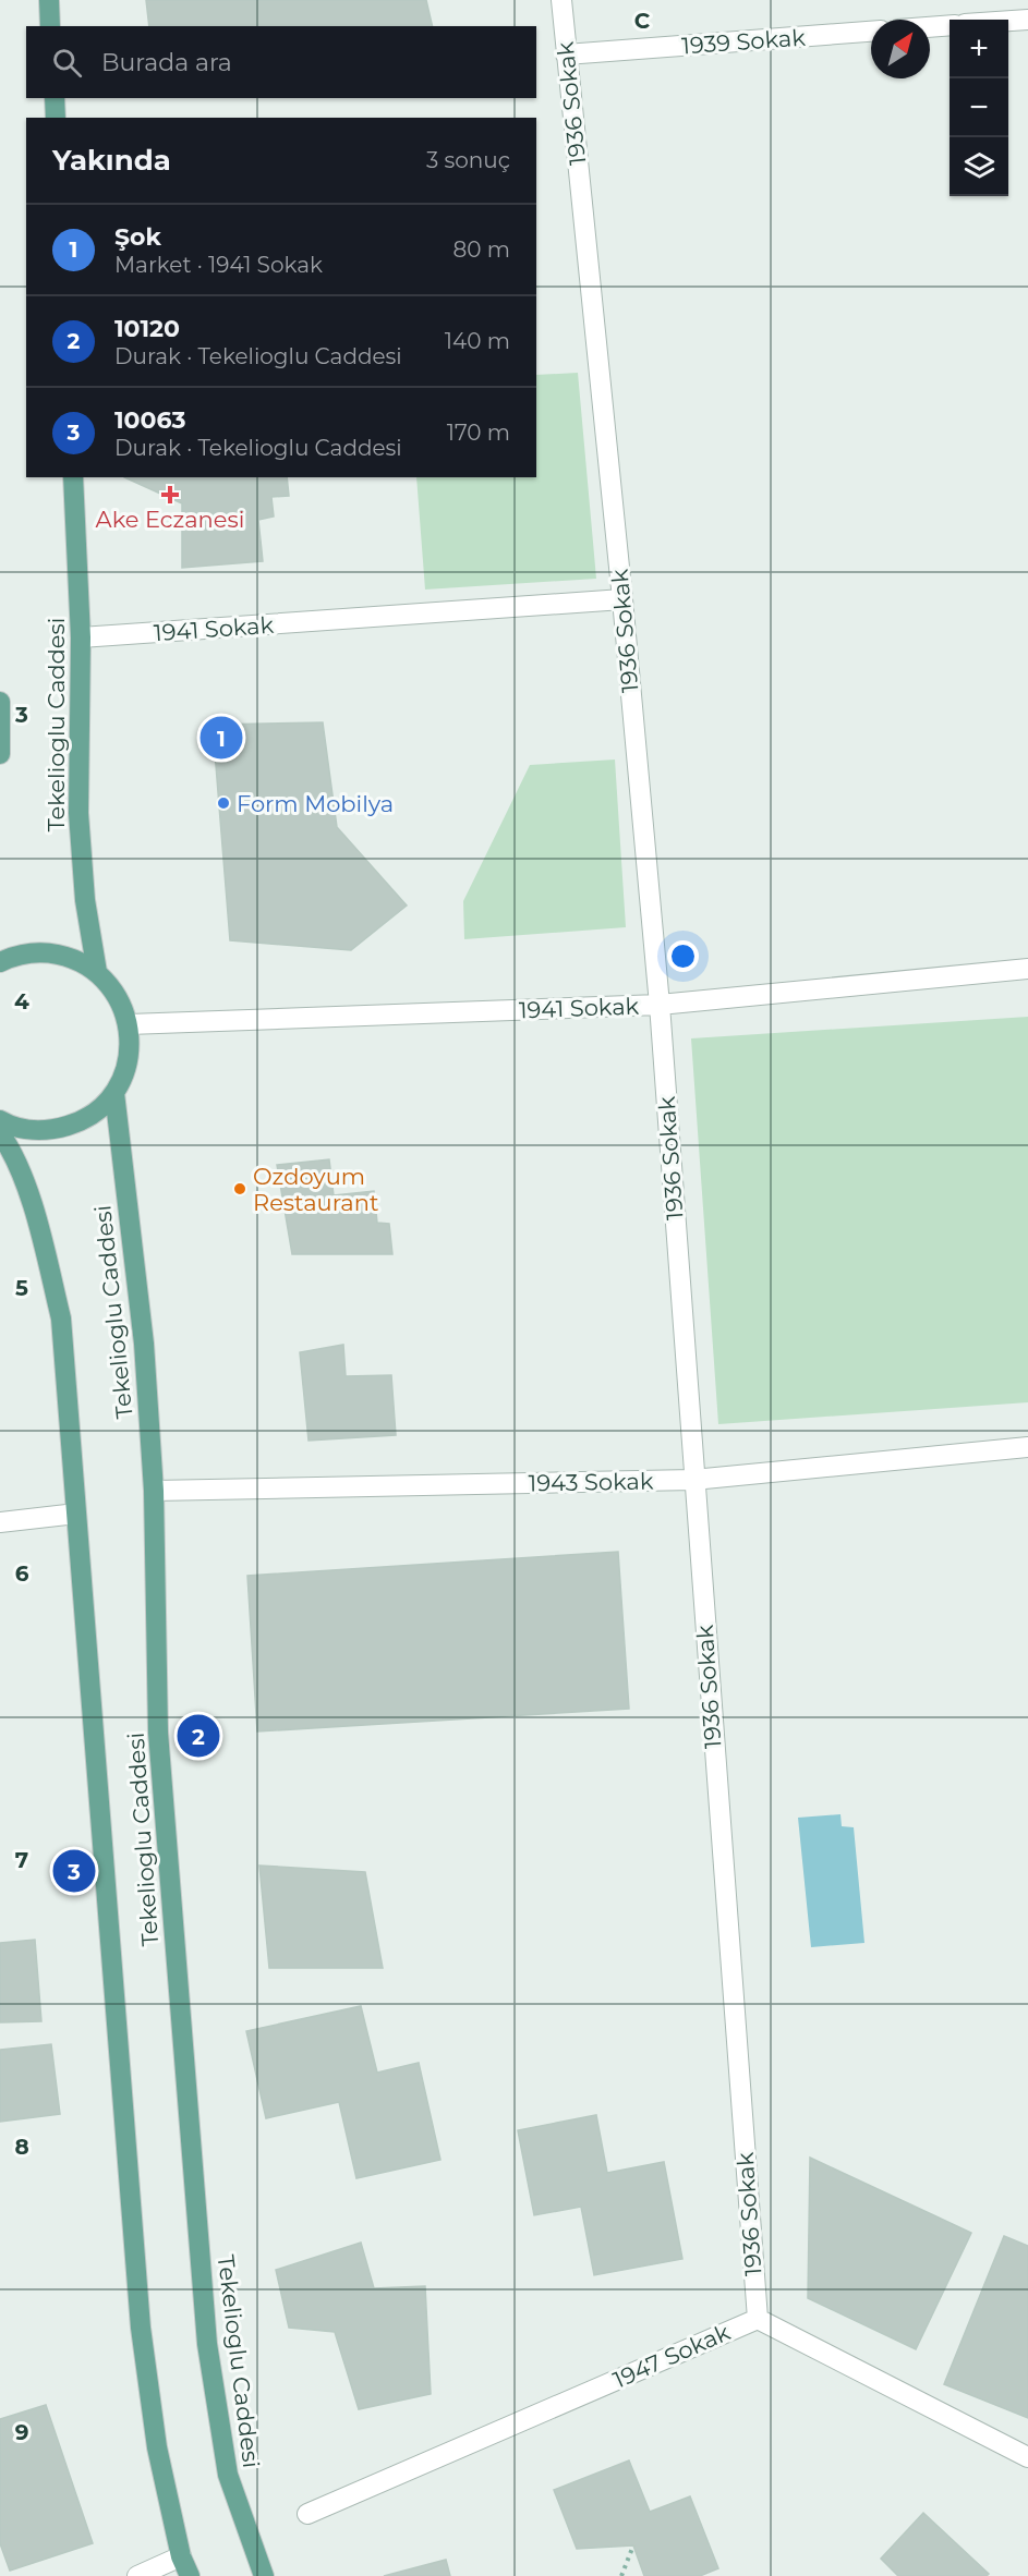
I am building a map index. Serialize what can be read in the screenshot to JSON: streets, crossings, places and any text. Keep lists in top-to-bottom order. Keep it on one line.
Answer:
{"streets":{"main road":["Tekelioglu Caddesi"],"street":["1939 Sokak","1936 Sokak","1941 Sokak","1943 Sokak","1947 Sokak"]},"crossings":[["1939 Sokak","1936 Sokak"],["1936 Sokak","1941 Sokak"],["1936 Sokak","1943 Sokak"],["1936 Sokak","1947 Sokak"],["1941 Sokak","Tekelioglu Caddesi"],["Tekelioglu Caddesi","1943 Sokak"]],"places":{"health":["Ake Eczanesi"],"other":["Form Mobilya","Ozdoyum Restaurant"]},"north":"top right","page":{"map_buttons":["+","−"],"search":"Burada ara","heading":["Yakında","3 sonuç"],"list":[{"mark":"1","name":"Şok","note":"Market · 1941 Sokak","value":"80 m"},{"mark":"2","name":"10120","note":"Durak · Tekelioglu Caddesi","value":"140 m"},{"mark":"3","name":"10063","note":"Durak · Tekelioglu Caddesi","value":"170 m"}],"pins":["1","2","3"]},"grid":{"columns":["C"],"rows":["3","4","5","6","7","8","9"]}}
